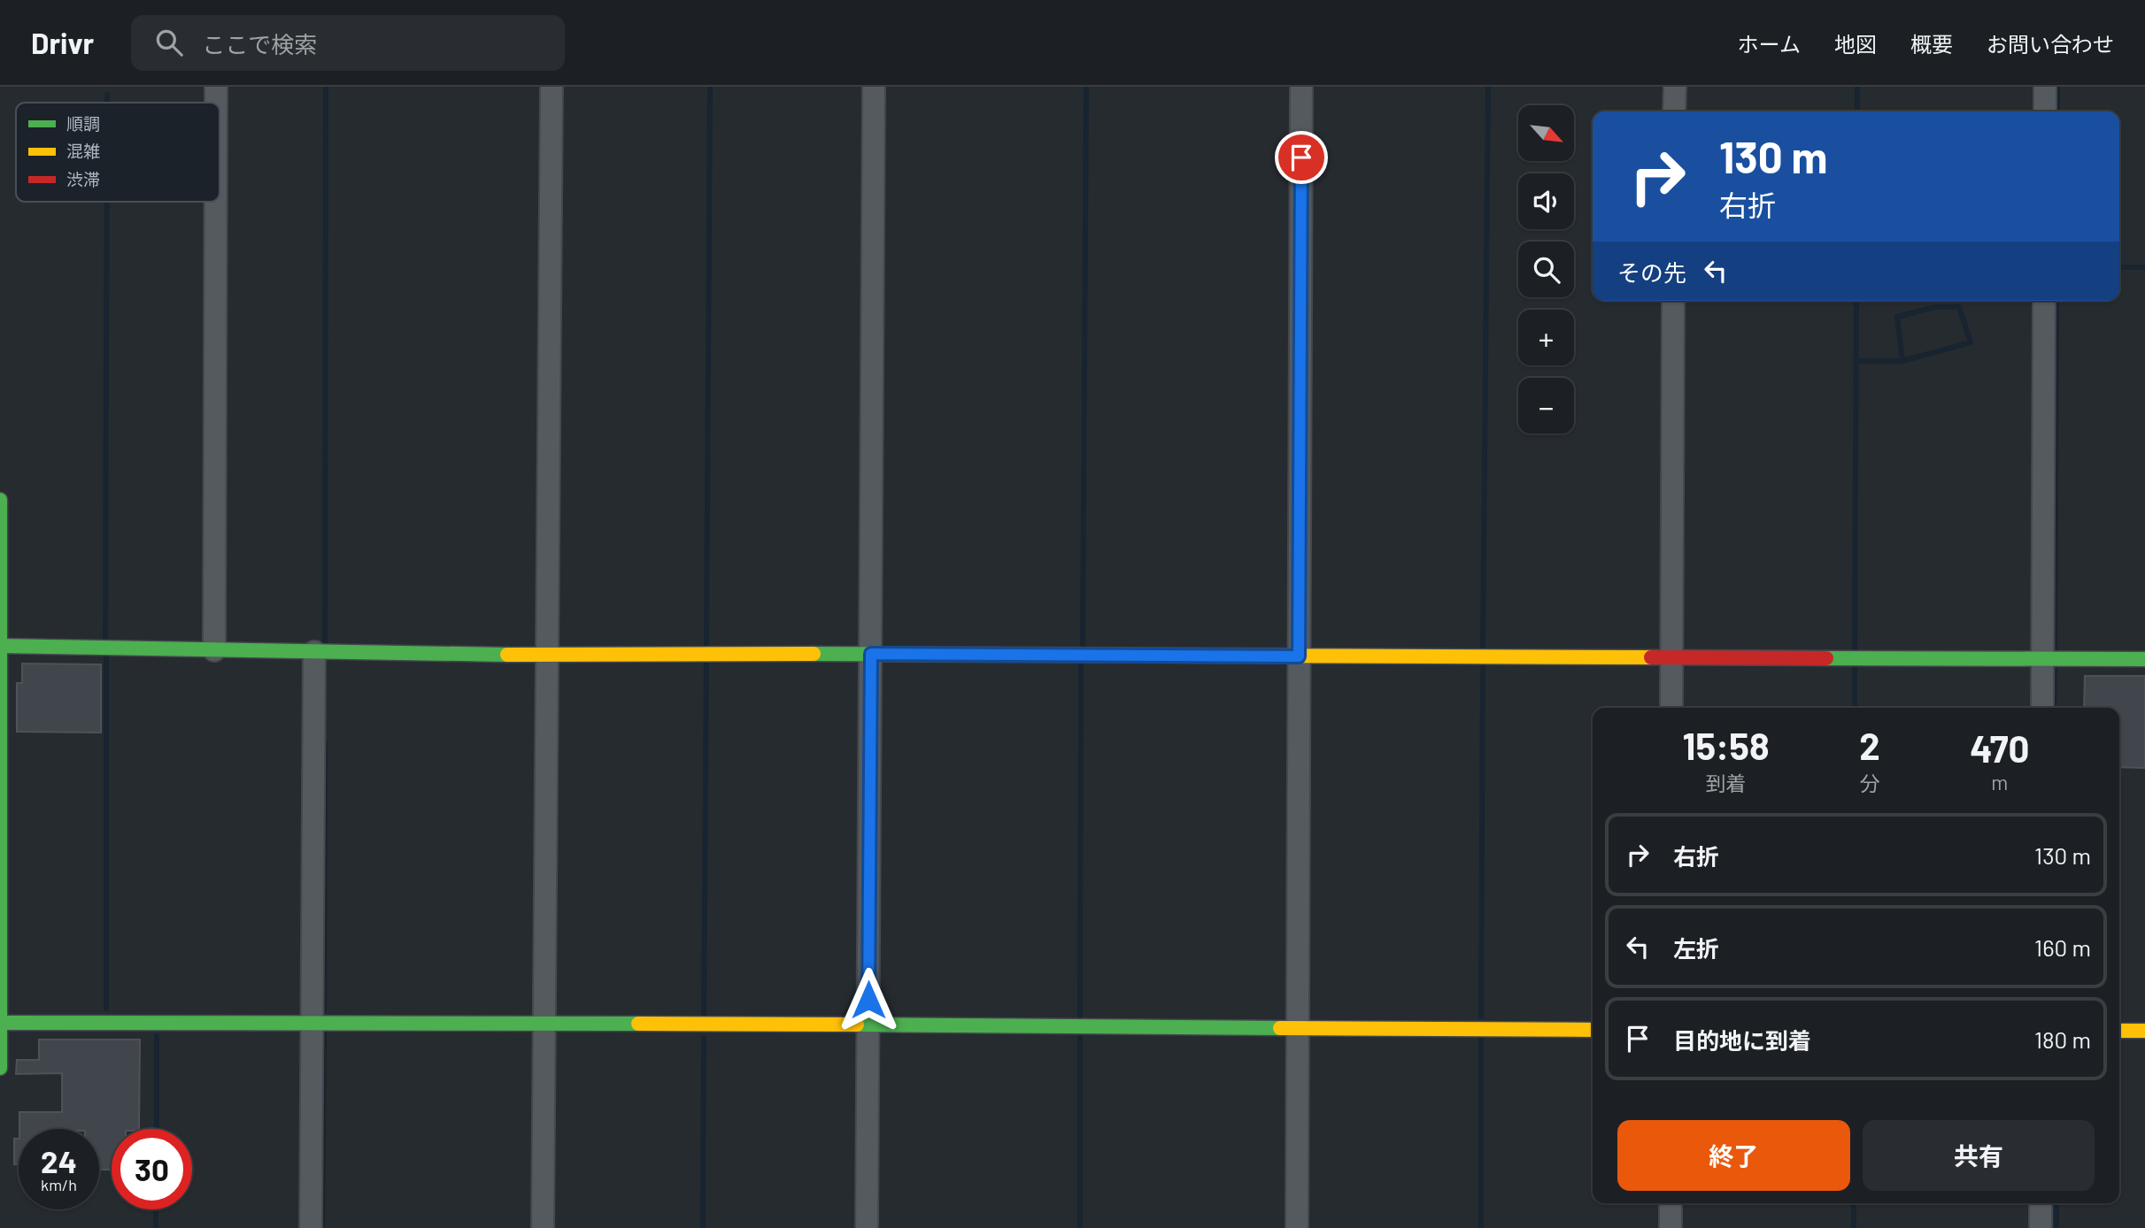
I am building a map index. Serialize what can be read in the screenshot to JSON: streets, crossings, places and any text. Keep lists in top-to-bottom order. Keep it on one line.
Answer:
{"legend":["順調","混雑","渋滞"],"north":"bottom right","page":{"header":"Drivr","search":"ここで検索","nav":["ホーム","地図","概要","お問い合わせ"],"map_buttons":["+","−"],"turn":["130 m","右折"],"then":"その先","eta":["15:58","到着","2","分","470","m"],"list":[{"name":"右折","value":"130 m"},{"name":"左折","value":"160 m"},{"name":"目的地に到着","value":"180 m"}],"buttons":["終了","共有"],"speed":"24 km/h","limit":"30"}}
